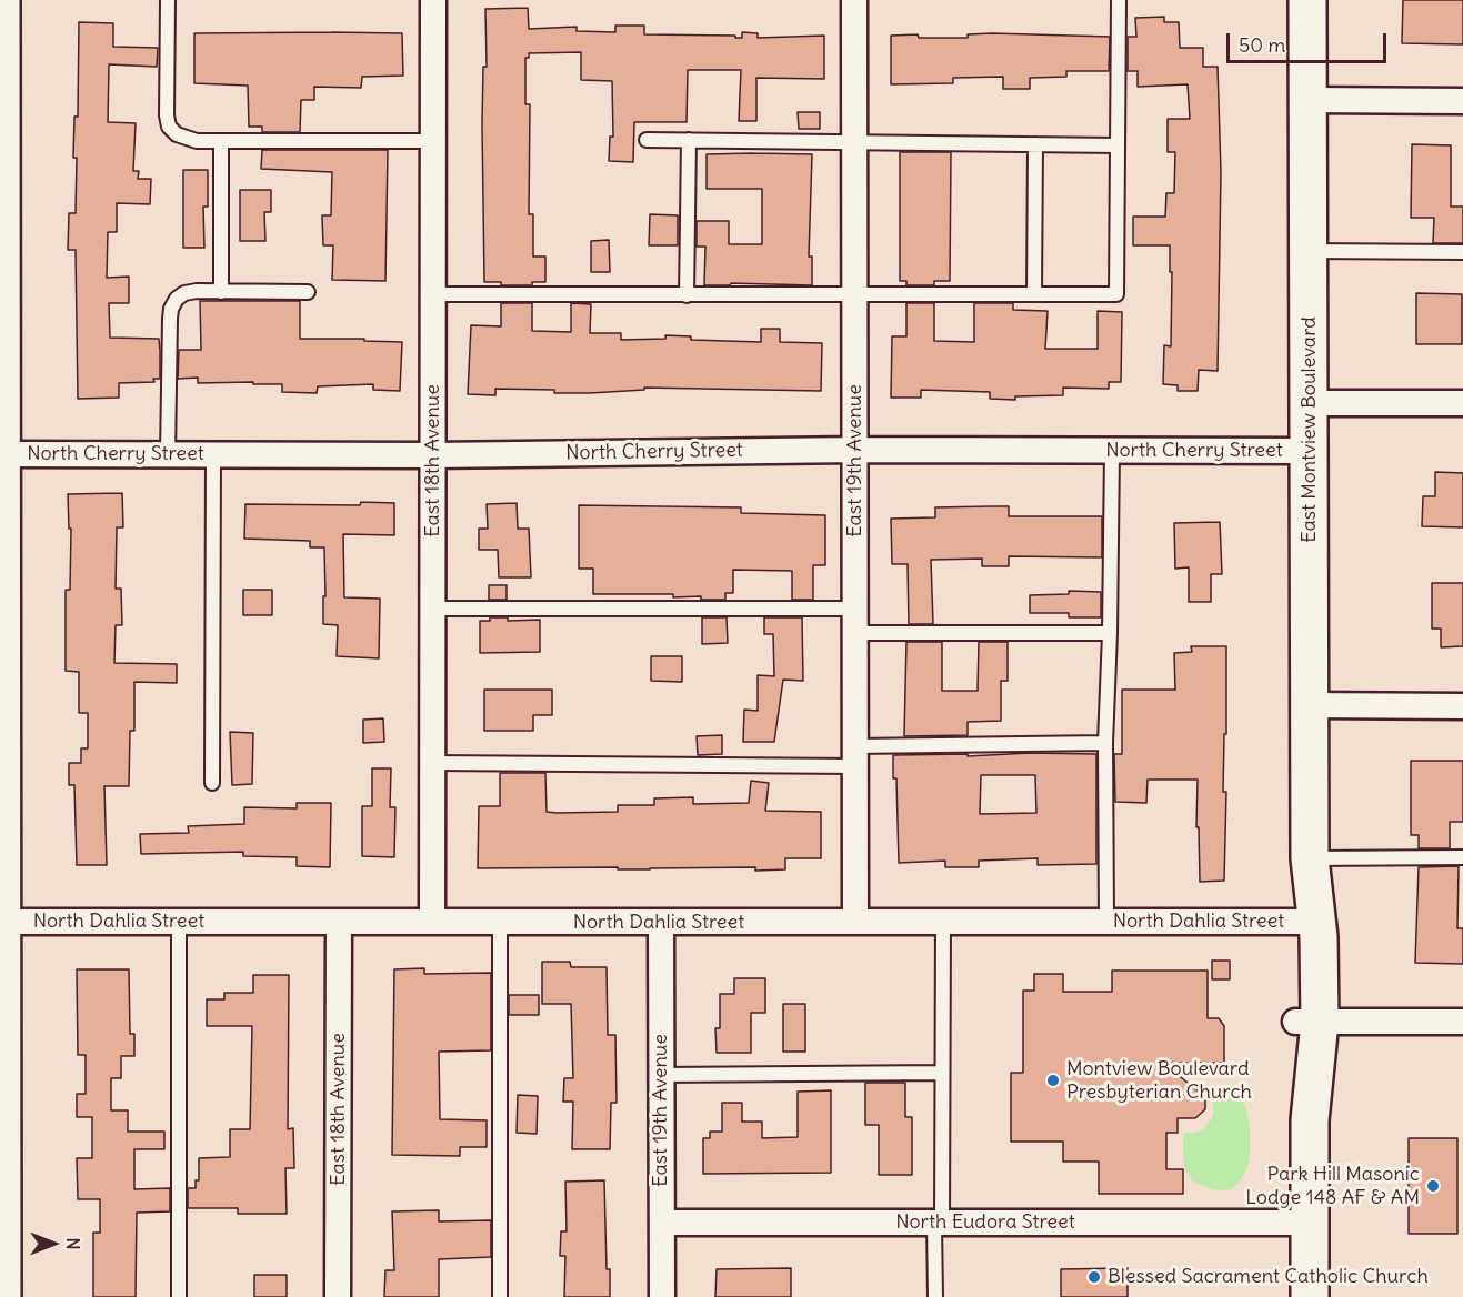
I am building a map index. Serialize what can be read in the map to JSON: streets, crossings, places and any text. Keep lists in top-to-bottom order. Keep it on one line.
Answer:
{"streets":{"street":["East Montview Boulevard","North Cherry Street","East 18th Avenue","East 19th Avenue","North Dahlia Street","North Eudora Street"]},"crossings":[["East Montview Boulevard","North Cherry Street"],["East Montview Boulevard","North Dahlia Street"],["East Montview Boulevard","North Eudora Street"],["North Cherry Street","East 18th Avenue"],["North Cherry Street","East 19th Avenue"],["East 18th Avenue","North Dahlia Street"],["East 19th Avenue","North Dahlia Street"],["East 19th Avenue","North Eudora Street"]],"places":["Montview Boulevard Presbyterian Church","Park Hill Masonic Lodge 148 AF & AM","Blessed Sacrament Catholic Church"],"scale_bar":"50 m","north":"right"}
